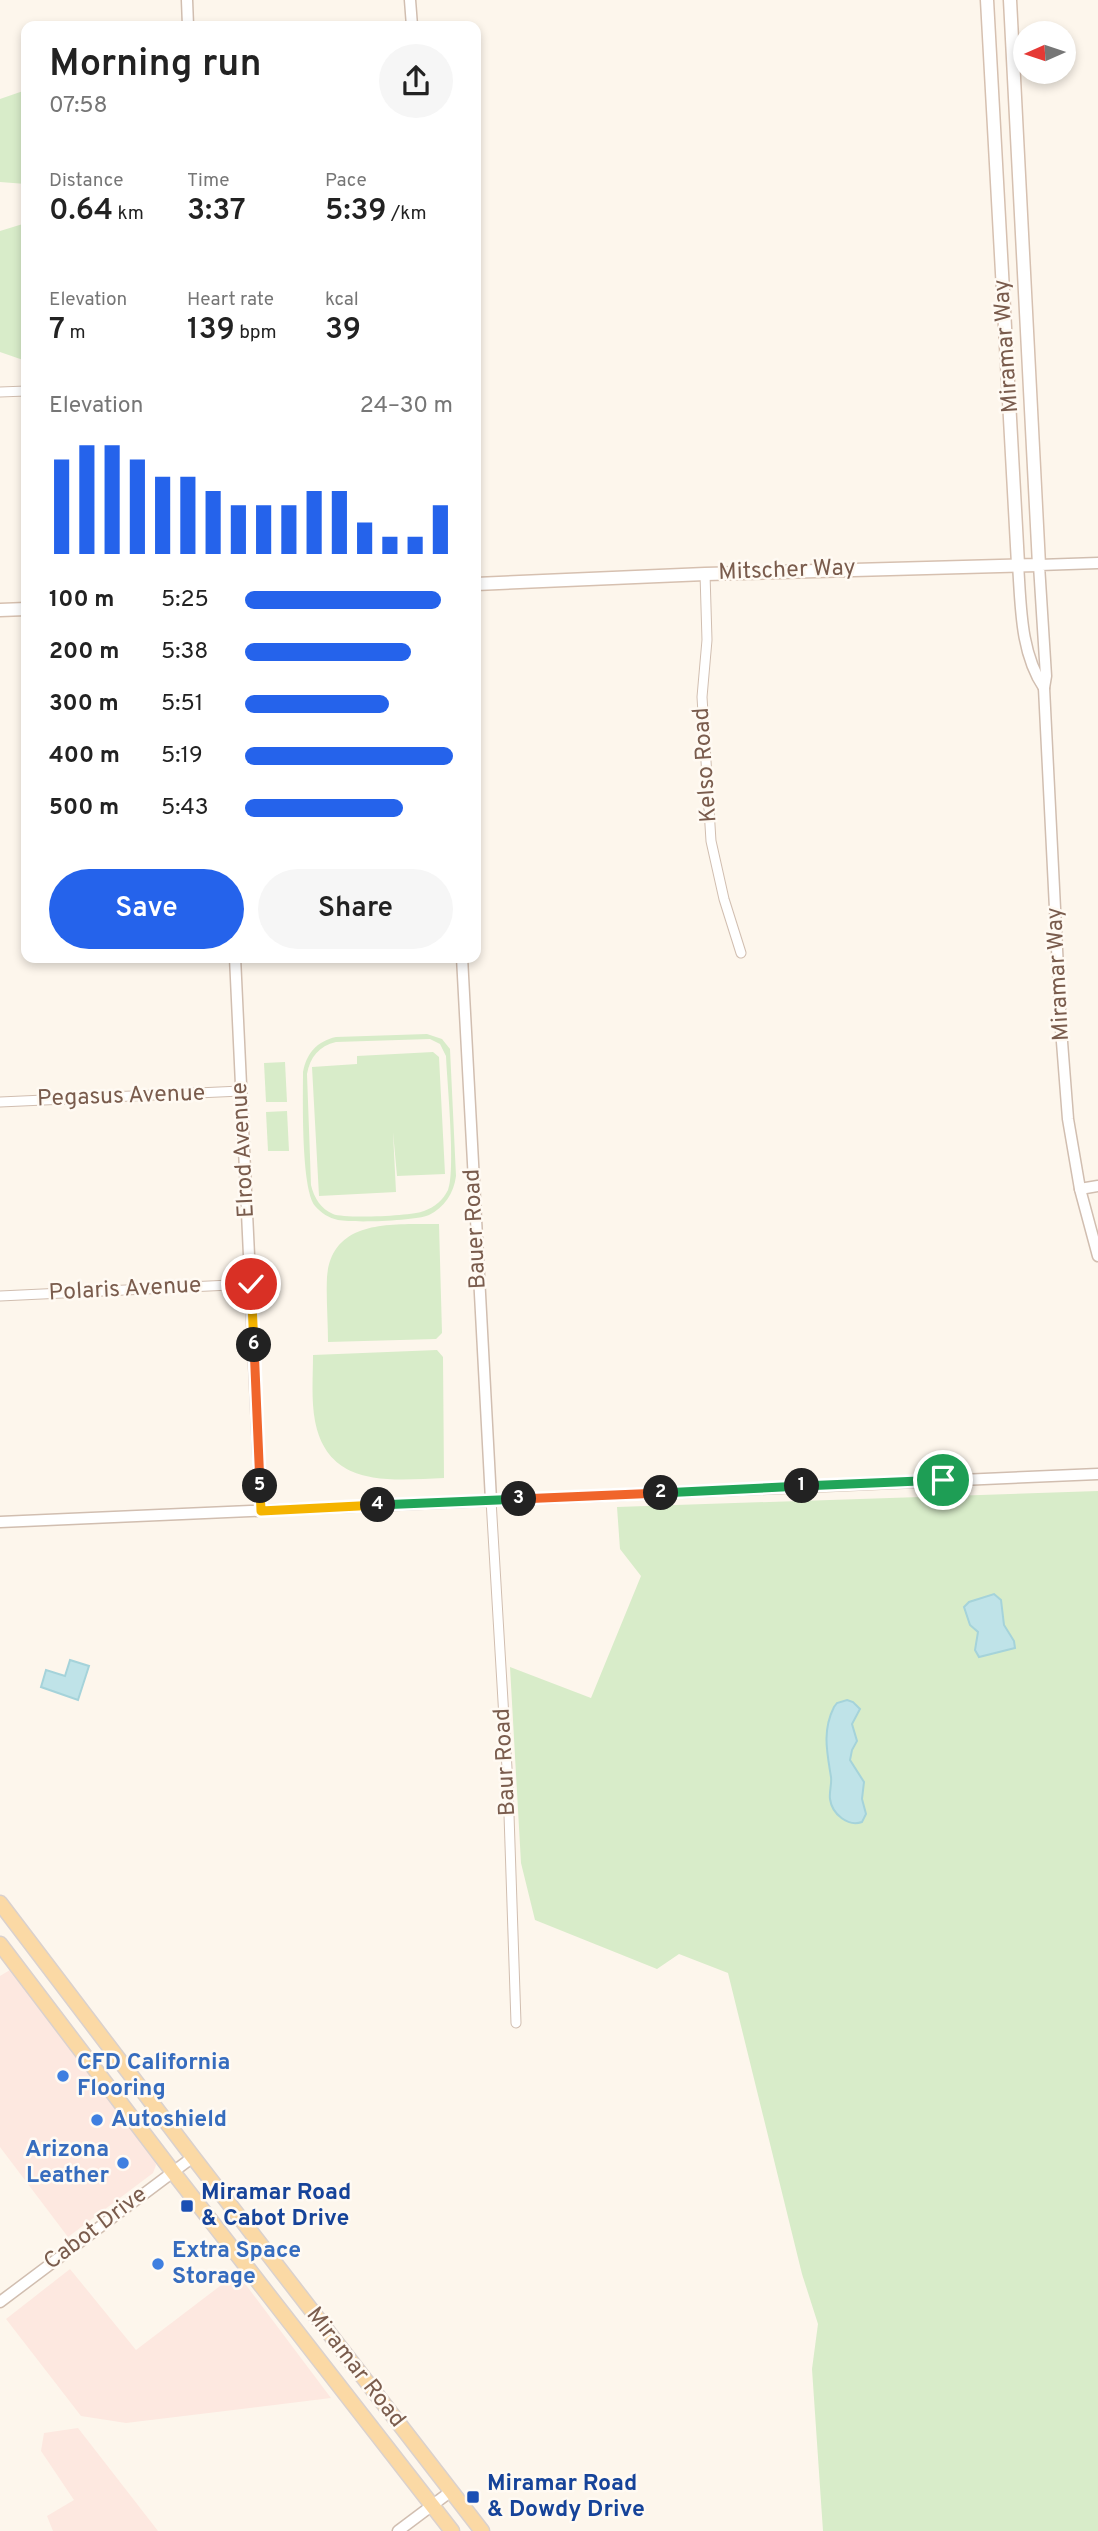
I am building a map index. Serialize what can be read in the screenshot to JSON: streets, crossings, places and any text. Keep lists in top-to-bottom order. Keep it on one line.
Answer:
{"streets":{"main road":["Miramar Way","Mitscher Way","Miramar Road"],"street":["Kelso Road","Pegasus Avenue","Elrod Avenue","Bauer Road","Polaris Avenue","Baur Road","Cabot Drive"]},"crossings":[["Miramar Way","Mitscher Way"],["Mitscher Way","Kelso Road"],["Pegasus Avenue","Elrod Avenue"],["Elrod Avenue","Polaris Avenue"],["Bauer Road","Baur Road"],["Cabot Drive","Miramar Road"]],"places":{"other":["CFD California Flooring","Autoshield","Arizona Leather","Extra Space Storage"],"transit":["Miramar Road & Cabot Drive","Miramar Road & Dowdy Drive"]},"north":"left","page":{"heading":["Morning run","07:58"],"stats":[["Distance","0.64 km"],["Time","3:37"],["Pace","5:39 /km"],["Elevation","7 m"],["Heart rate","139 bpm"],["kcal","39"]],"chart":["Elevation","24–30 m"],"list":[{"name":"100 m","note":"5:25"},{"name":"200 m","note":"5:38"},{"name":"300 m","note":"5:51"},{"name":"400 m","note":"5:19"},{"name":"500 m","note":"5:43"}],"buttons":["Save","Share"],"pins":["6","1","5","2","3","4"]}}
